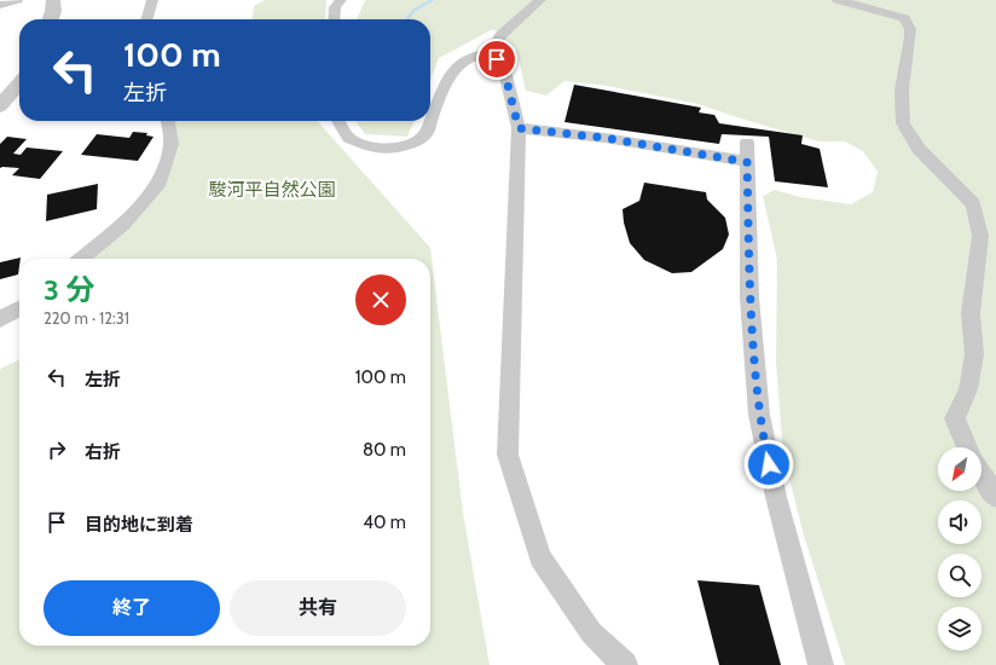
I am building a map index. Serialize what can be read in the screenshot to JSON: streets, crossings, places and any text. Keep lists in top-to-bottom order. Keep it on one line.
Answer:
{"parks":["駿河平自然公園"],"north":"bottom left","page":{"turn":["100 m","左折"],"heading":["3 分","220 m · 12:31"],"list":[{"name":"左折","value":"100 m"},{"name":"右折","value":"80 m"},{"name":"目的地に到着","value":"40 m"}],"buttons":["終了","共有"]}}
